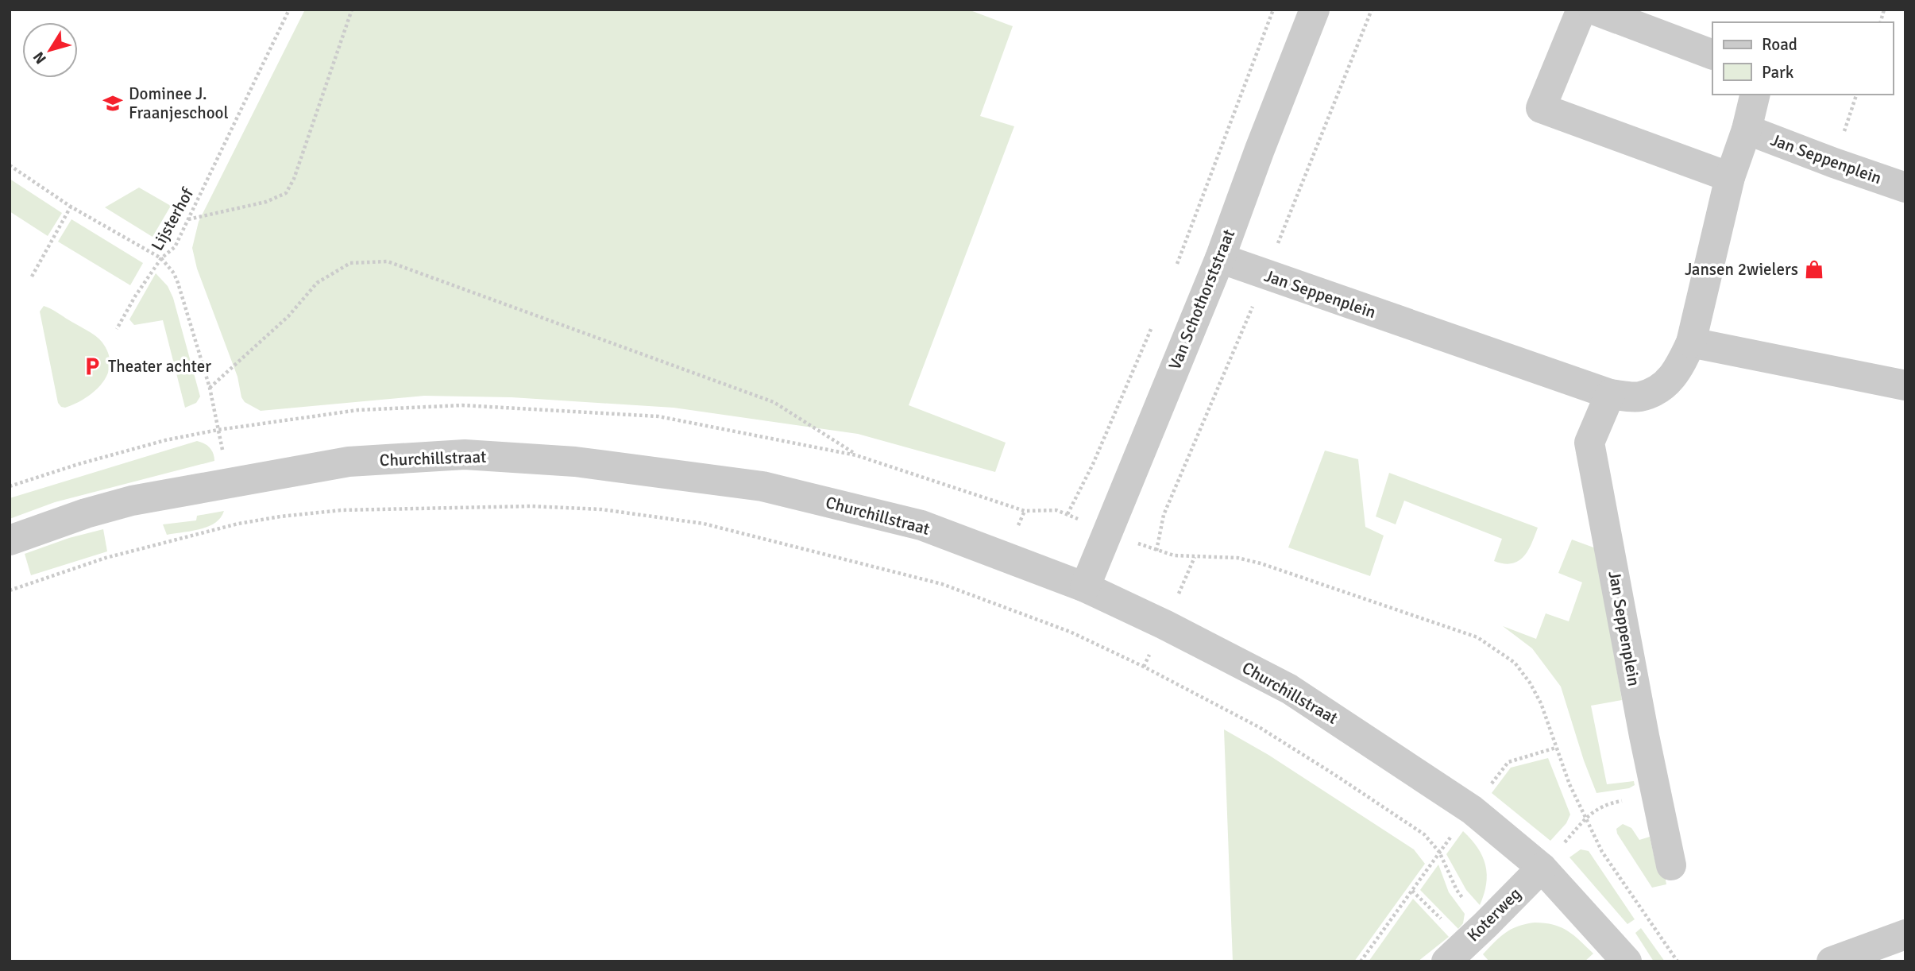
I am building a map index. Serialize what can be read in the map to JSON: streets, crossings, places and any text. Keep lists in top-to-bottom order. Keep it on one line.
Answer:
{"streets":{"street":["Jan Seppenplein","Van Schothorststraat","Churchillstraat","Koterweg"],"path":["Lijsterhof"]},"crossings":[["Jan Seppenplein","Van Schothorststraat"],["Lijsterhof","Churchillstraat"],["Van Schothorststraat","Churchillstraat"],["Churchillstraat","Koterweg"]],"places":{"school or university":["Dominee J. Fraanjeschool"],"shop":["Jansen 2wielers"],"parking":["Theater achter"]},"legend":["Road","Park"],"north":"bottom left"}
